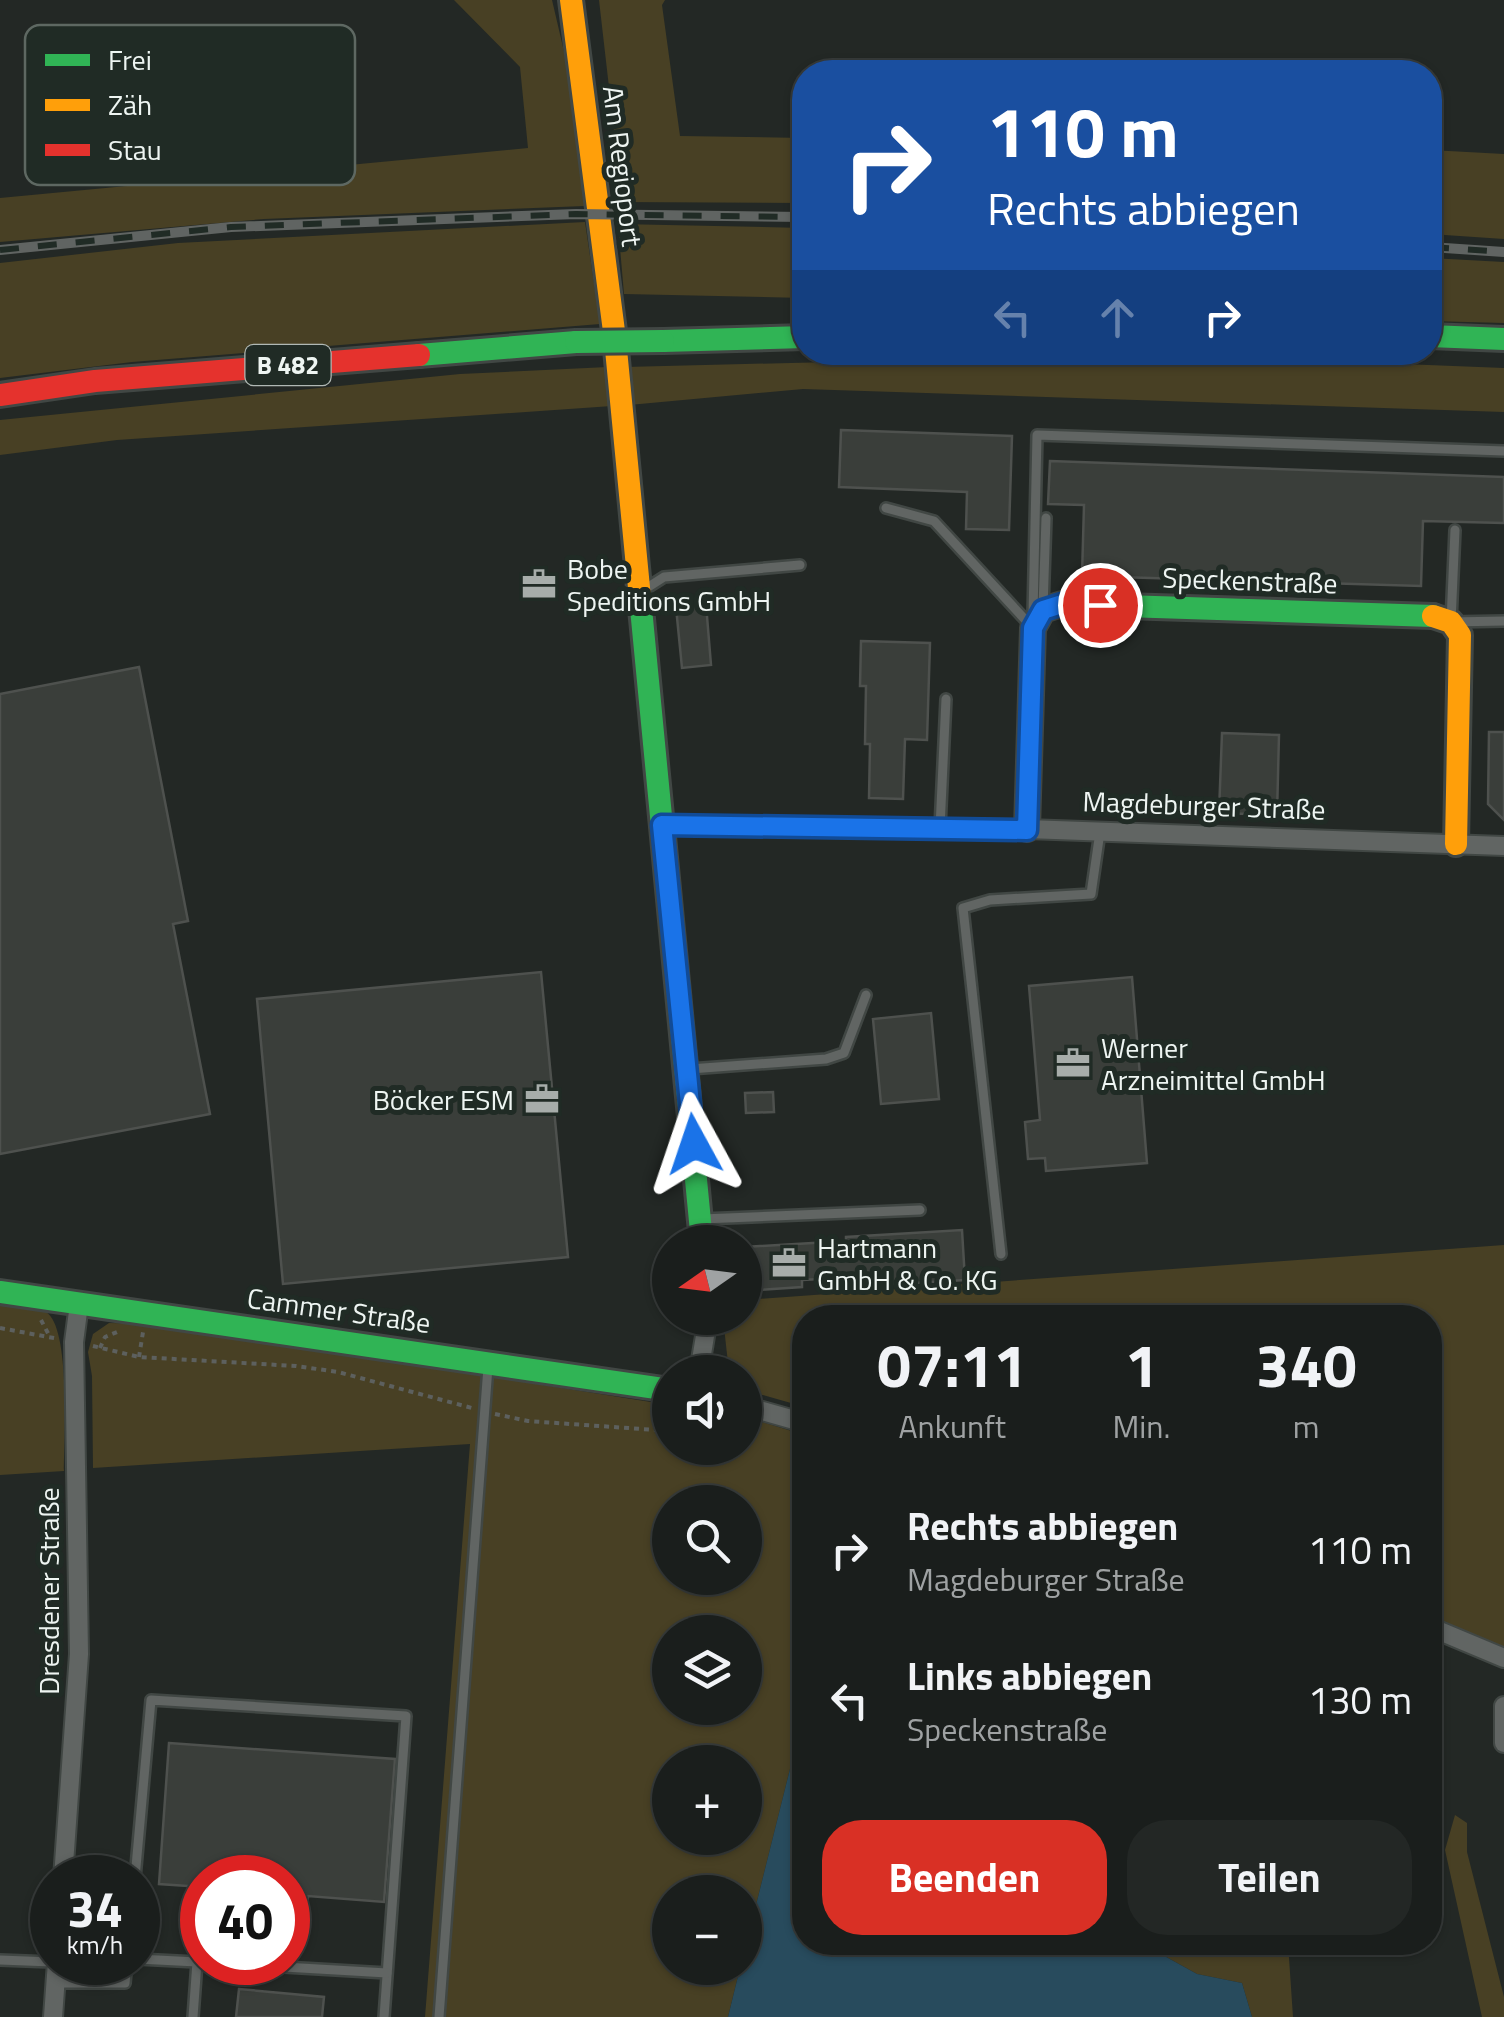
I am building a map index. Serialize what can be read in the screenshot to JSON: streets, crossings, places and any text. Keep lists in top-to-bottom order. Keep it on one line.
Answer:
{"streets":{"street":["Am Regioport","B 482","Speckenstraße","Magdeburger Straße","Cammer Straße","Dresdener Straße"]},"crossings":[["Cammer Straße","Dresdener Straße"]],"places":{"office":["Bobe Speditions GmbH","Werner Arzneimittel GmbH","Böcker ESM","Hartmann GmbH & Co. KG"]},"legend":["Frei","Zäh","Stau"],"north":"left","page":{"turn":["110 m","Rechts abbiegen"],"map_buttons":["+","−"],"eta":["07:11","Ankunft","1","Min.","340","m"],"list":[{"name":"Rechts abbiegen","note":"Magdeburger Straße","value":"110 m"},{"name":"Links abbiegen","note":"Speckenstraße","value":"130 m"}],"buttons":["Beenden","Teilen"],"speed":"34 km/h","limit":"40"}}
